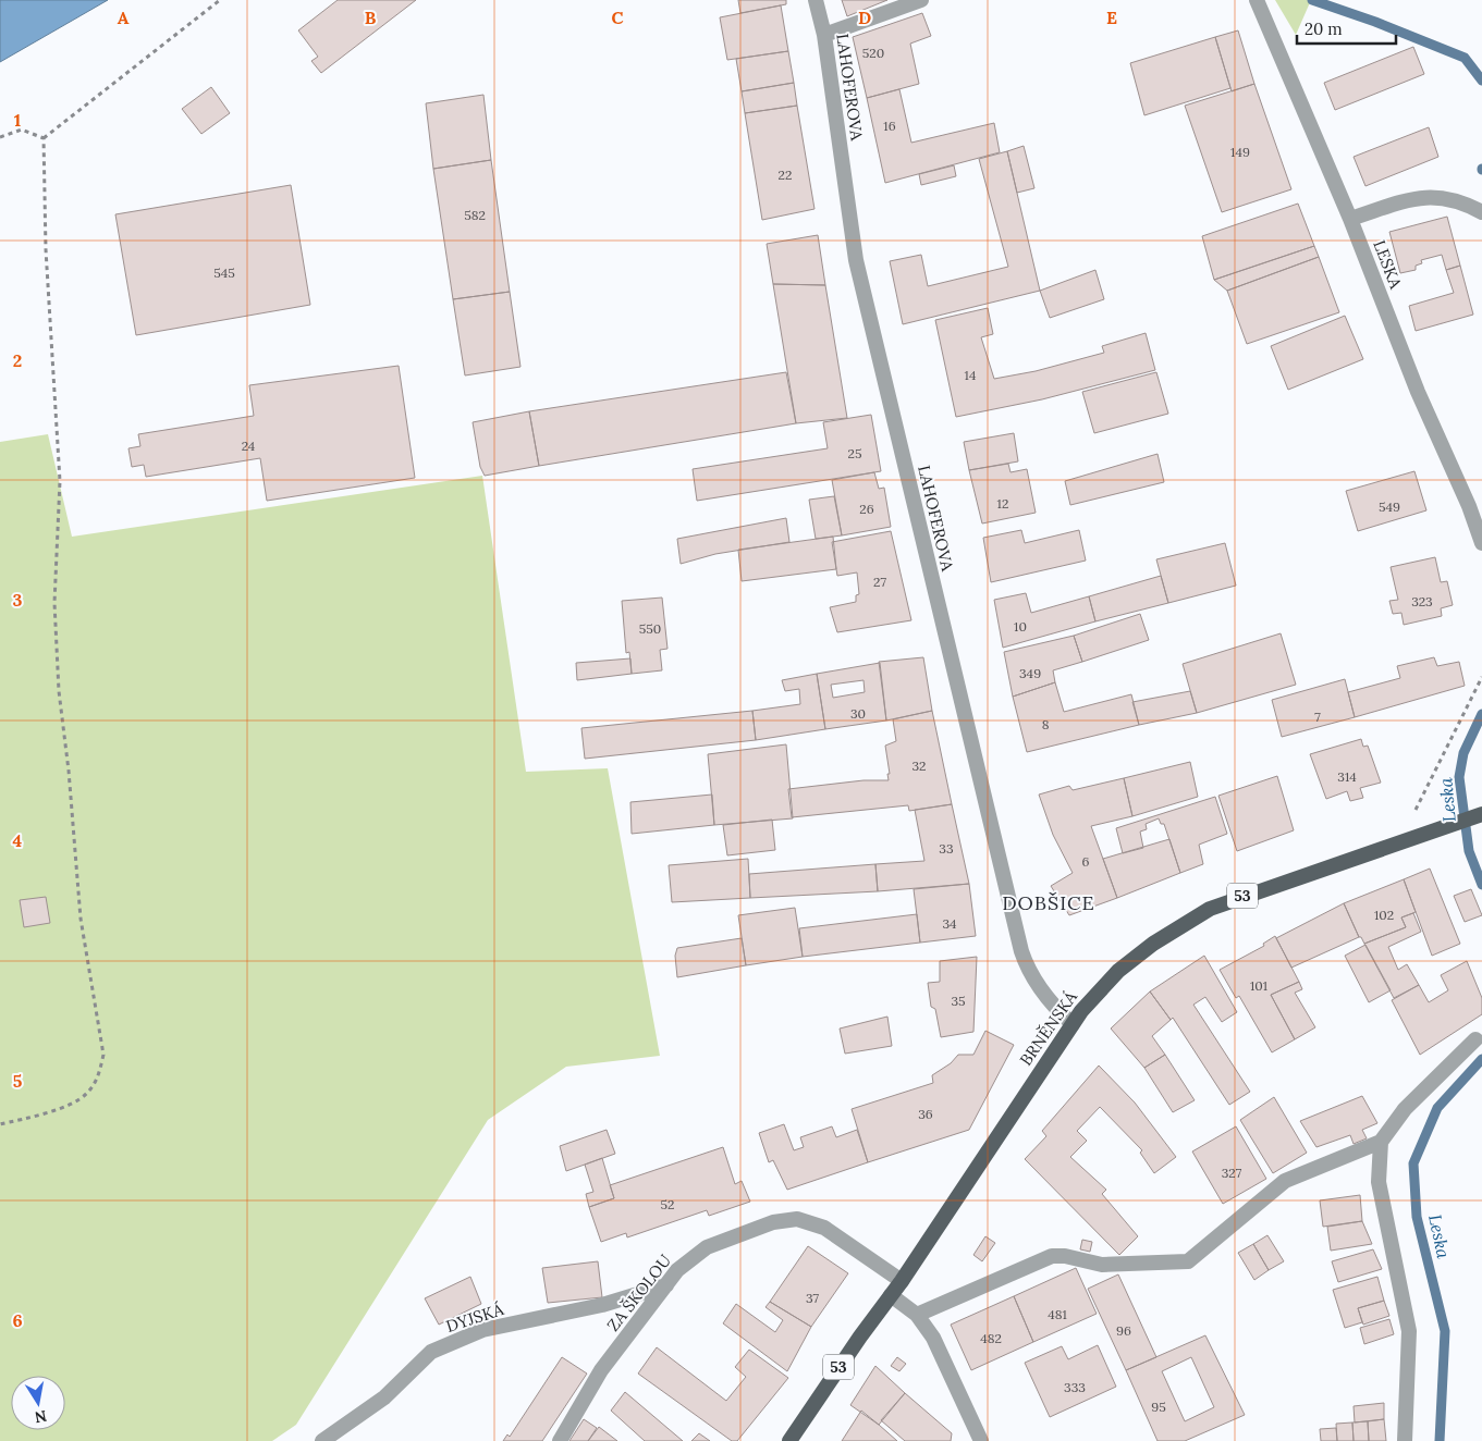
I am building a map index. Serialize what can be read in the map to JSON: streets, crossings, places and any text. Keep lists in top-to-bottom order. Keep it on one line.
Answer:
{"streets":{"main road":["53","BRNĚNSKÁ"],"street":["LAHOFEROVA","LESKA","ZA ŠKOLOU","DYJSKÁ"]},"crossings":[["LAHOFEROVA","BRNĚNSKÁ"],["BRNĚNSKÁ","ZA ŠKOLOU"],["ZA ŠKOLOU","DYJSKÁ"]],"districts":["DOBŠICE"],"water":["Leska"],"house_numbers":["520","16","149","22","582","545","14","24","25","12","549","26","27","323","10","550","349","30","7","8","32","314","33","6","102","34","101","35","36","327","52","37","481","96","482","333","95"],"scale_bar":"20 m","north":"bottom","grid":{"columns":["A","B","C","D","E"],"rows":["1","2","3","4","5","6"]}}
